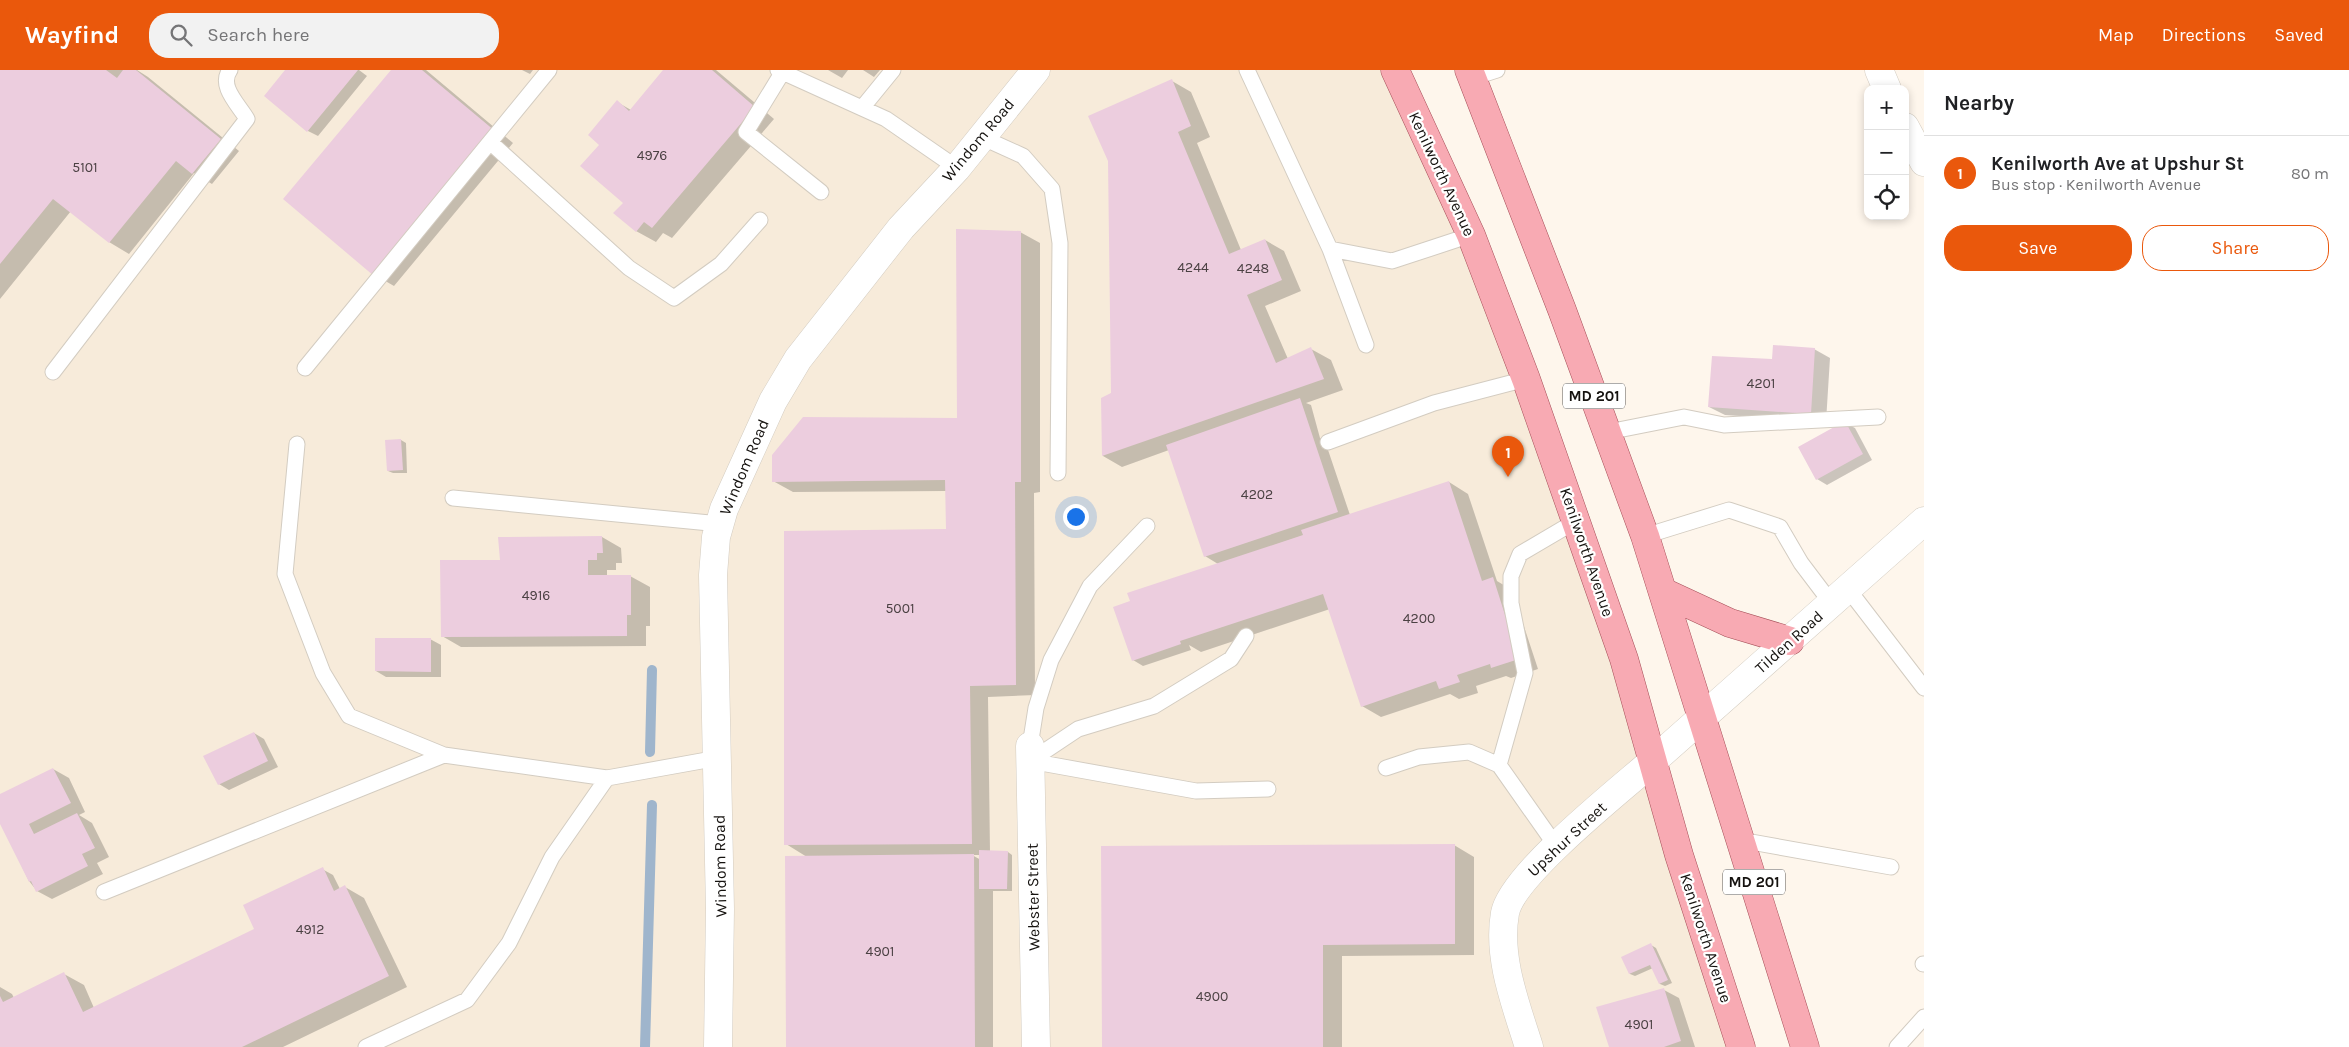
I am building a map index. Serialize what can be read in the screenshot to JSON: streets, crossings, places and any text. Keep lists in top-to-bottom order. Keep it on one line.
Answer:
{"streets":{"main road":["Kenilworth Avenue","MD 201"],"street":["Windom Road","Tilden Road","Upshur Street","Webster Street"]},"crossings":[["Kenilworth Avenue","Tilden Road"],["Kenilworth Avenue","Upshur Street"],["MD 201","Tilden Road"],["Tilden Road","Upshur Street"]],"house_numbers":["4976","5101","4244","4248","4201","4202","4916","5001","4200","4912","4901","4900","4901"],"page":{"header":"Wayfind","search":"Search here","nav":["Map","Directions","Saved"],"heading":"Nearby","map_buttons":["+","−"],"list":[{"mark":"1","name":"Kenilworth Ave at Upshur St","note":"Bus stop · Kenilworth Avenue","value":"80 m"}],"buttons":["Save","Share"],"pins":"1"}}
